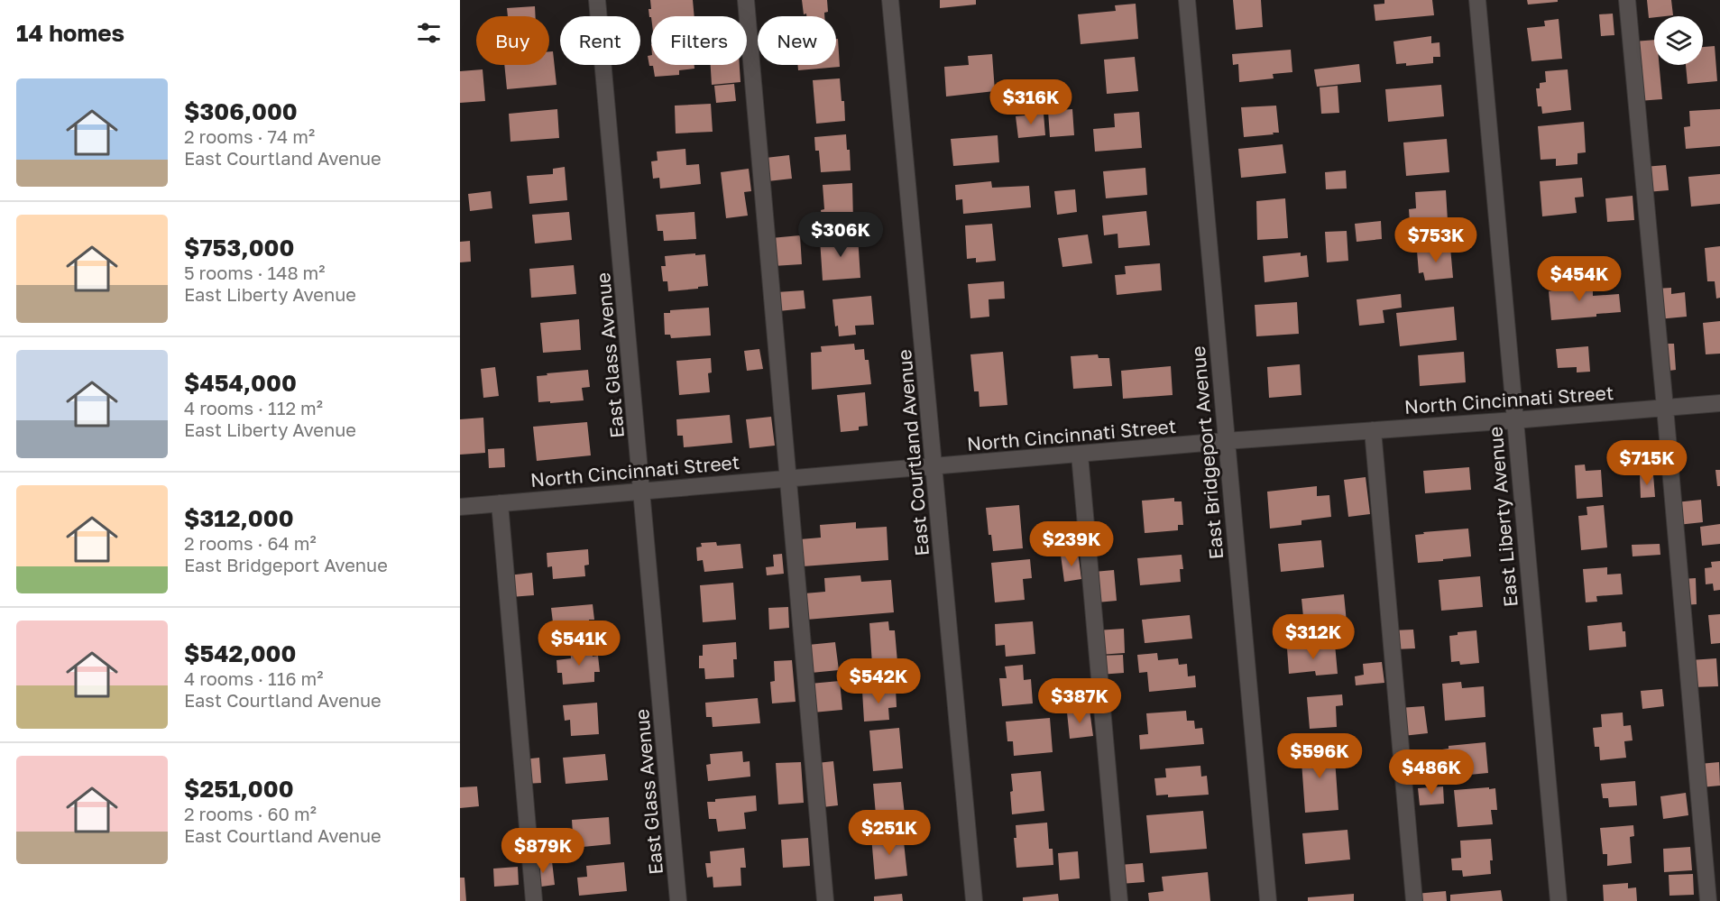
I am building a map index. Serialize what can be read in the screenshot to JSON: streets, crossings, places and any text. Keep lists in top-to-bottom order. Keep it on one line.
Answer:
{"streets":{"street":["East Glass Avenue","North Cincinnati Street","East Courtland Avenue","East Bridgeport Avenue","East Liberty Avenue"]},"crossings":[["East Glass Avenue","North Cincinnati Street"],["North Cincinnati Street","East Courtland Avenue"],["North Cincinnati Street","East Bridgeport Avenue"],["North Cincinnati Street","East Liberty Avenue"]],"page":{"heading":"14 homes","chip":["Buy","Rent","Filters","New"],"list":[{"name":"$306,000","note":"2 rooms · 74 m² · East Courtland Avenue"},{"name":"$753,000","note":"5 rooms · 148 m² · East Liberty Avenue"},{"name":"$454,000","note":"4 rooms · 112 m² · East Liberty Avenue"},{"name":"$312,000","note":"2 rooms · 64 m² · East Bridgeport Avenue"},{"name":"$542,000","note":"4 rooms · 116 m² · East Courtland Avenue"},{"name":"$251,000","note":"2 rooms · 60 m² · East Courtland Avenue"}],"price":["$316K","$306K","$753K","$454K","$715K","$239K","$312K","$541K","$542K","$387K","$596K","$486K","$251K","$879K"]}}
